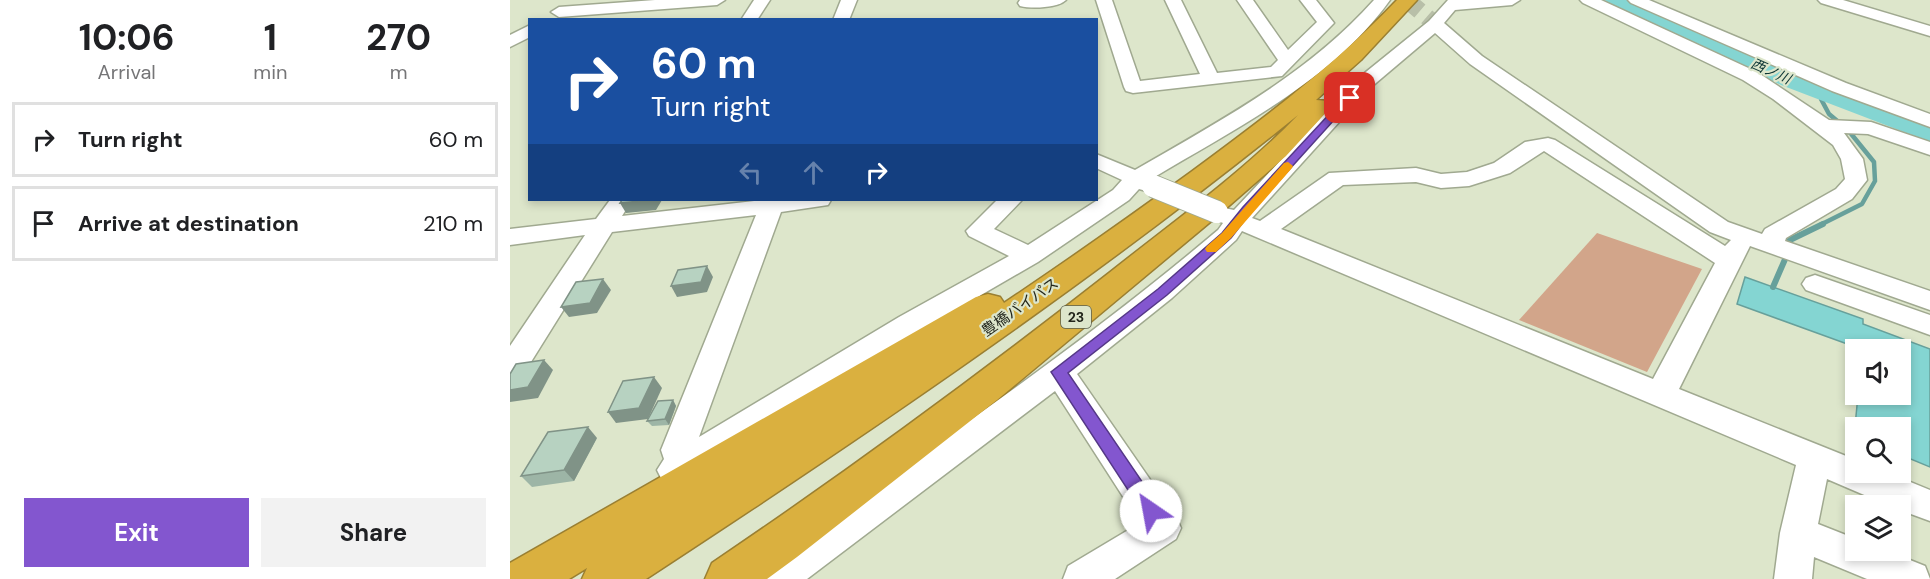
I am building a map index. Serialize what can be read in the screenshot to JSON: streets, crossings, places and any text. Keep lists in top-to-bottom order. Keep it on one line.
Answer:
{"streets":{"highway":["豊橋バイパス","23"]},"crossings":[["豊橋バイパス","23"]],"water":["西ノ川"],"page":{"eta":["10:06","Arrival","1","min","270","m"],"turn":["60 m","Turn right"],"list":[{"name":"Turn right","value":"60 m"},{"name":"Arrive at destination","value":"210 m"}],"buttons":["Exit","Share"]}}
